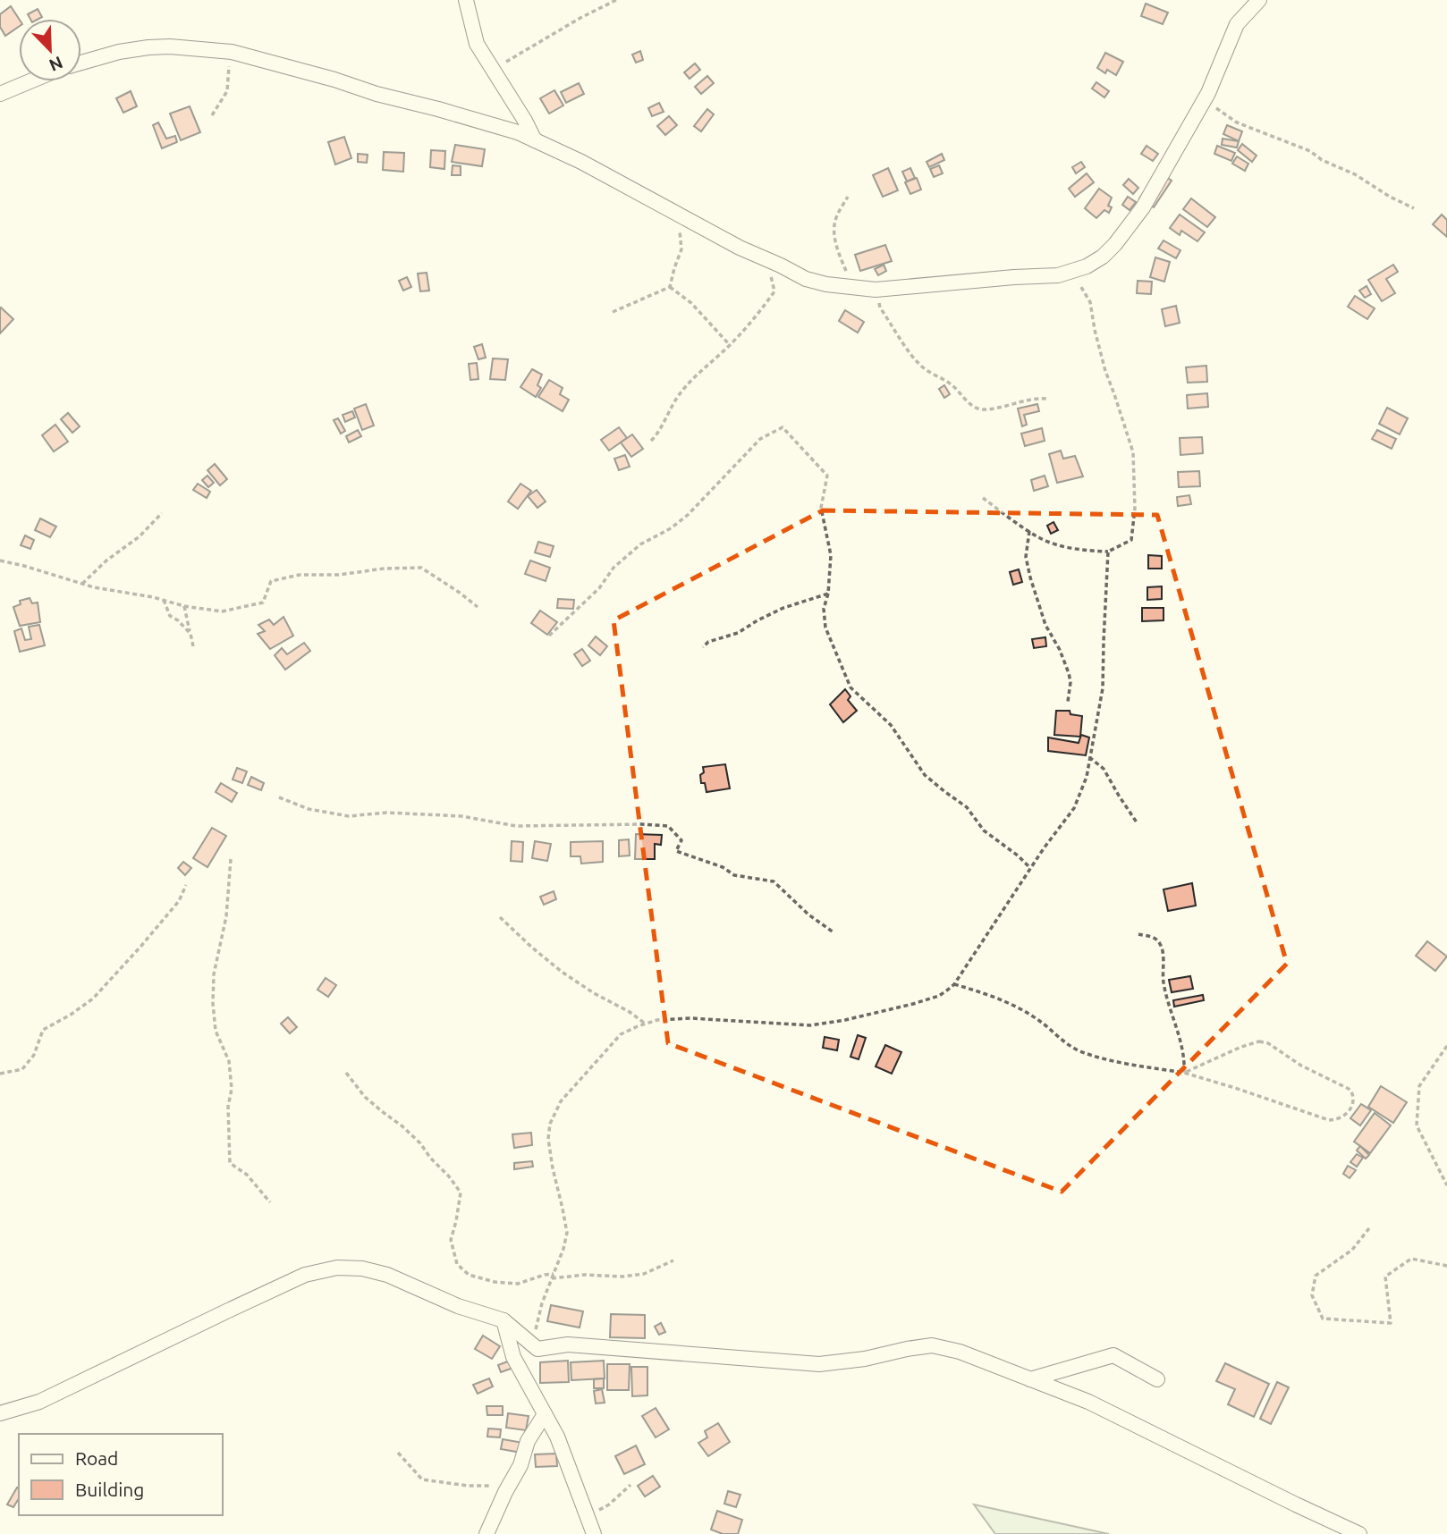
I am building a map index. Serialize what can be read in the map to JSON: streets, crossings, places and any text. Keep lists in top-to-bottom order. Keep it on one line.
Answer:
{"legend":["Road","Building"],"north":"bottom right"}
